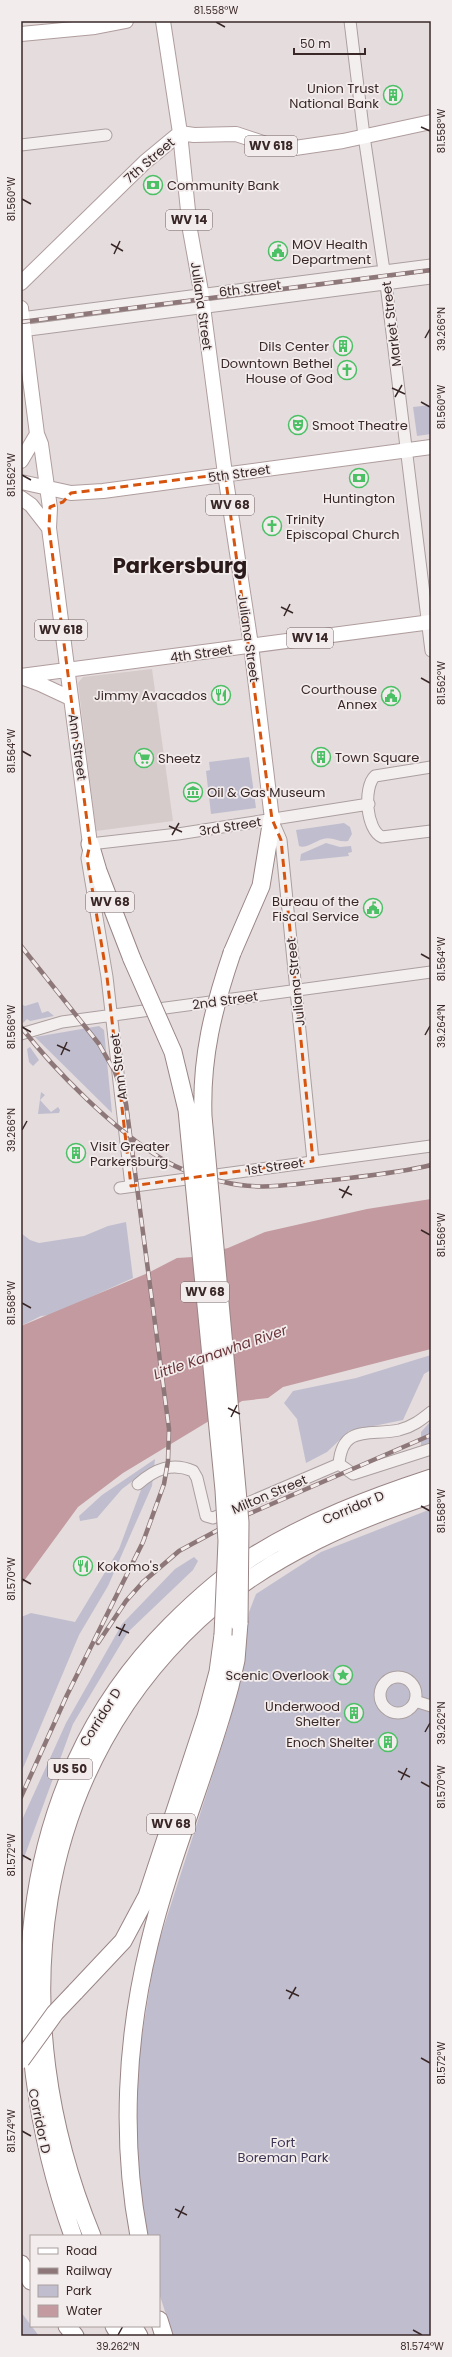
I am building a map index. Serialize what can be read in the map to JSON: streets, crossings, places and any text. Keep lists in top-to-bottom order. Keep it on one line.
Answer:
{"streets":{"highway":["WV 68","Corridor D","US 50"],"main road":["WV 618","7th Street","WV 14","Juliana Street","5th Street","4th Street","Ann Street"],"street":["6th Street","Market Street","3rd Street","2nd Street","1st Street","Milton Street"]},"crossings":[["7th Street","Juliana Street"],["7th Street","Market Street"],["WV 14","4th Street"],["WV 14","Ann Street"],["6th Street","Juliana Street"],["6th Street","Market Street"],["6th Street","Ann Street"],["Juliana Street","5th Street"],["Juliana Street","WV 68"],["Juliana Street","4th Street"],["Juliana Street","3rd Street"],["Juliana Street","2nd Street"],["Juliana Street","1st Street"],["Market Street","5th Street"],["Market Street","4th Street"],["5th Street","Ann Street"],["WV 68","Ann Street"],["WV 68","3rd Street"],["4th Street","Ann Street"],["Ann Street","3rd Street"],["Ann Street","2nd Street"],["Ann Street","1st Street"]],"districts":["Parkersburg"],"water":["Little Kanawha River"],"parks":["Fort Boreman Park"],"places":{"building":["Union Trust National Bank","Dils Center","Town Square","Visit Greater Parkersburg","Underwood Shelter","Enoch Shelter"],"bank":["Community Bank","Huntington"],"public building":["MOV Health Department","Courthouse Annex","Bureau of the Fiscal Service"],"church":["Downtown Bethel House of God","Trinity Episcopal Church"],"theatre":["Smoot Theatre"],"restaurant":["Jimmy Avacados","Kokomo's"],"supermarket":["Sheetz"],"museum":["Oil & Gas Museum"],"place":["Scenic Overlook"]},"legend":["Road","Railway","Park","Water"],"scale_bar":"50 m","coordinates":["81.558°W","81.560°W","39.266°N","81.562°W","81.564°W","39.264°N","81.566°W","81.568°W","81.570°W","39.262°N","81.572°W","81.574°W"]}
